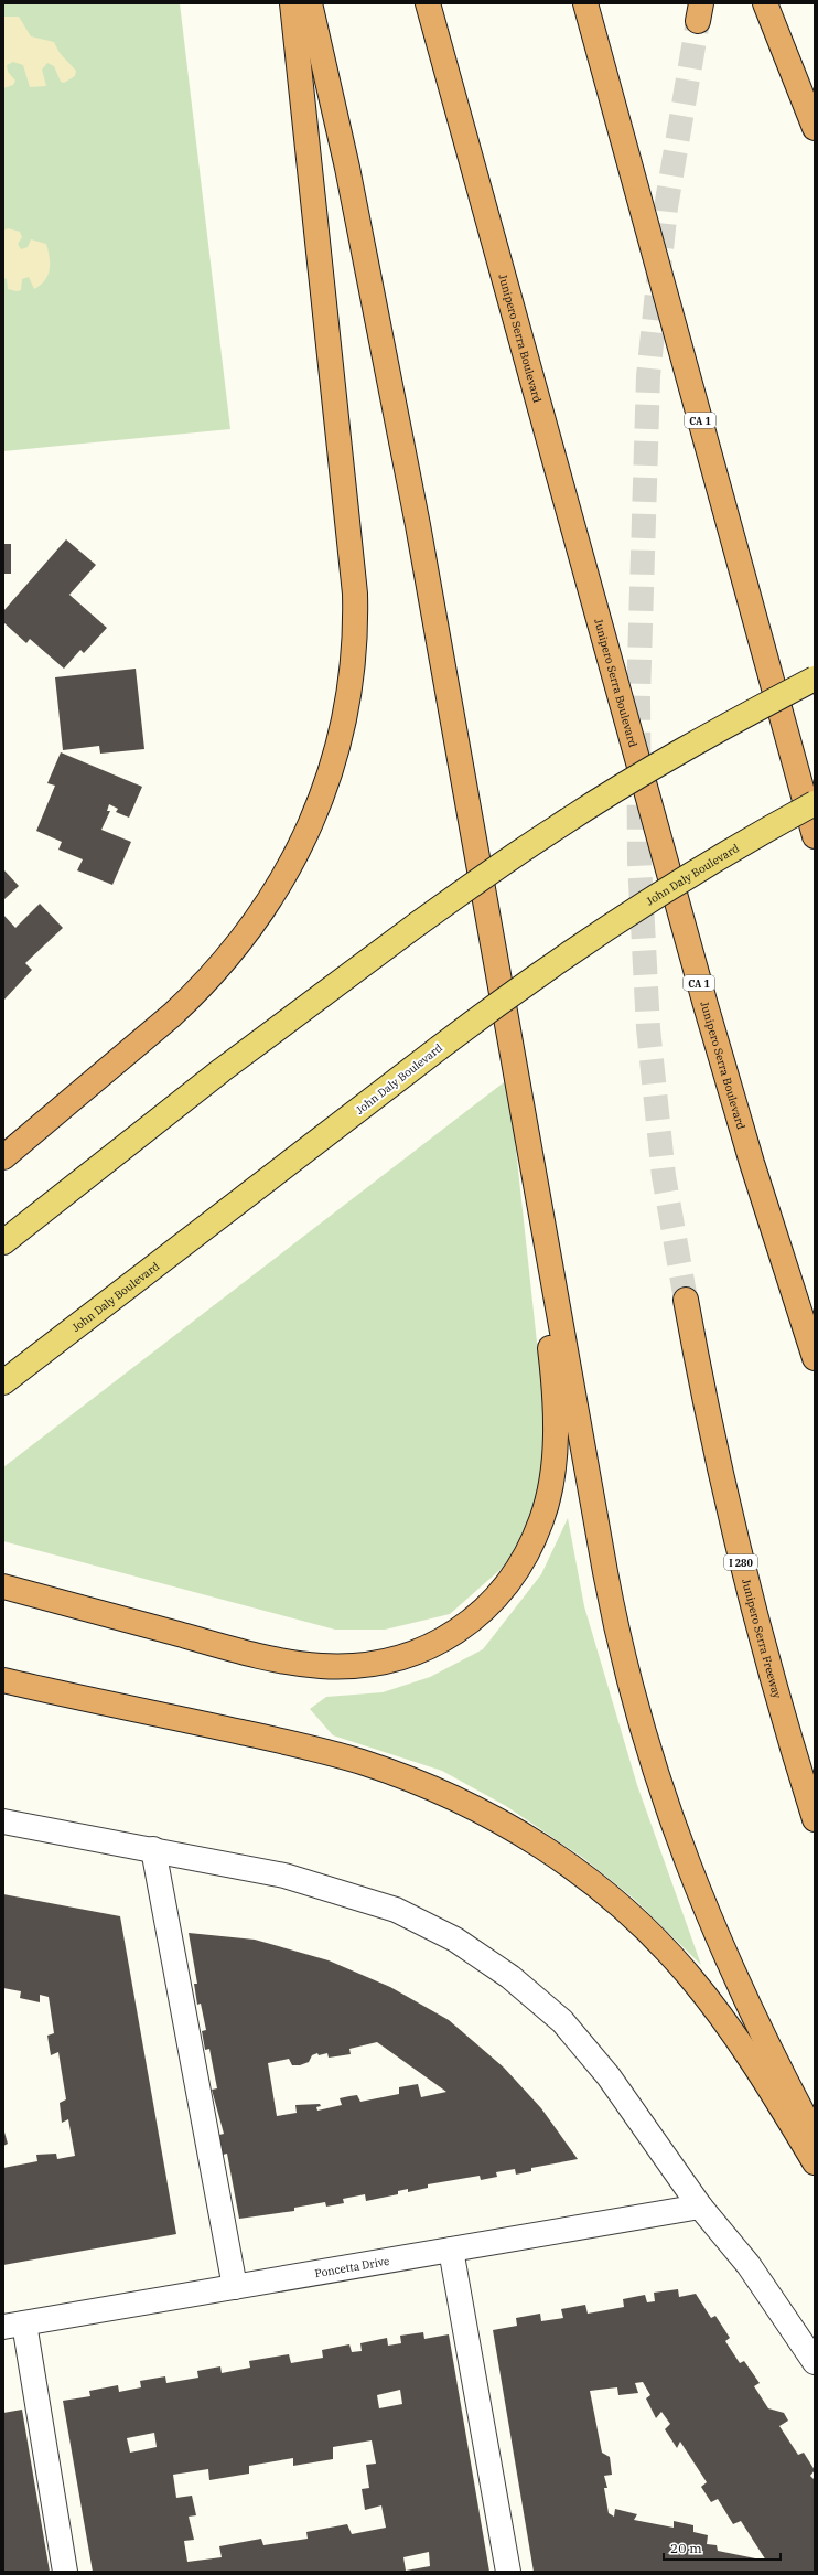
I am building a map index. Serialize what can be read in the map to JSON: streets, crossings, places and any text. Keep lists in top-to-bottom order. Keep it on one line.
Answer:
{"streets":{"highway":["Junipero Serra Boulevard","CA 1","I 280","Junipero Serra Freeway"],"main road":["John Daly Boulevard"],"street":["Poncetta Drive"]},"scale_bar":"20 m"}
